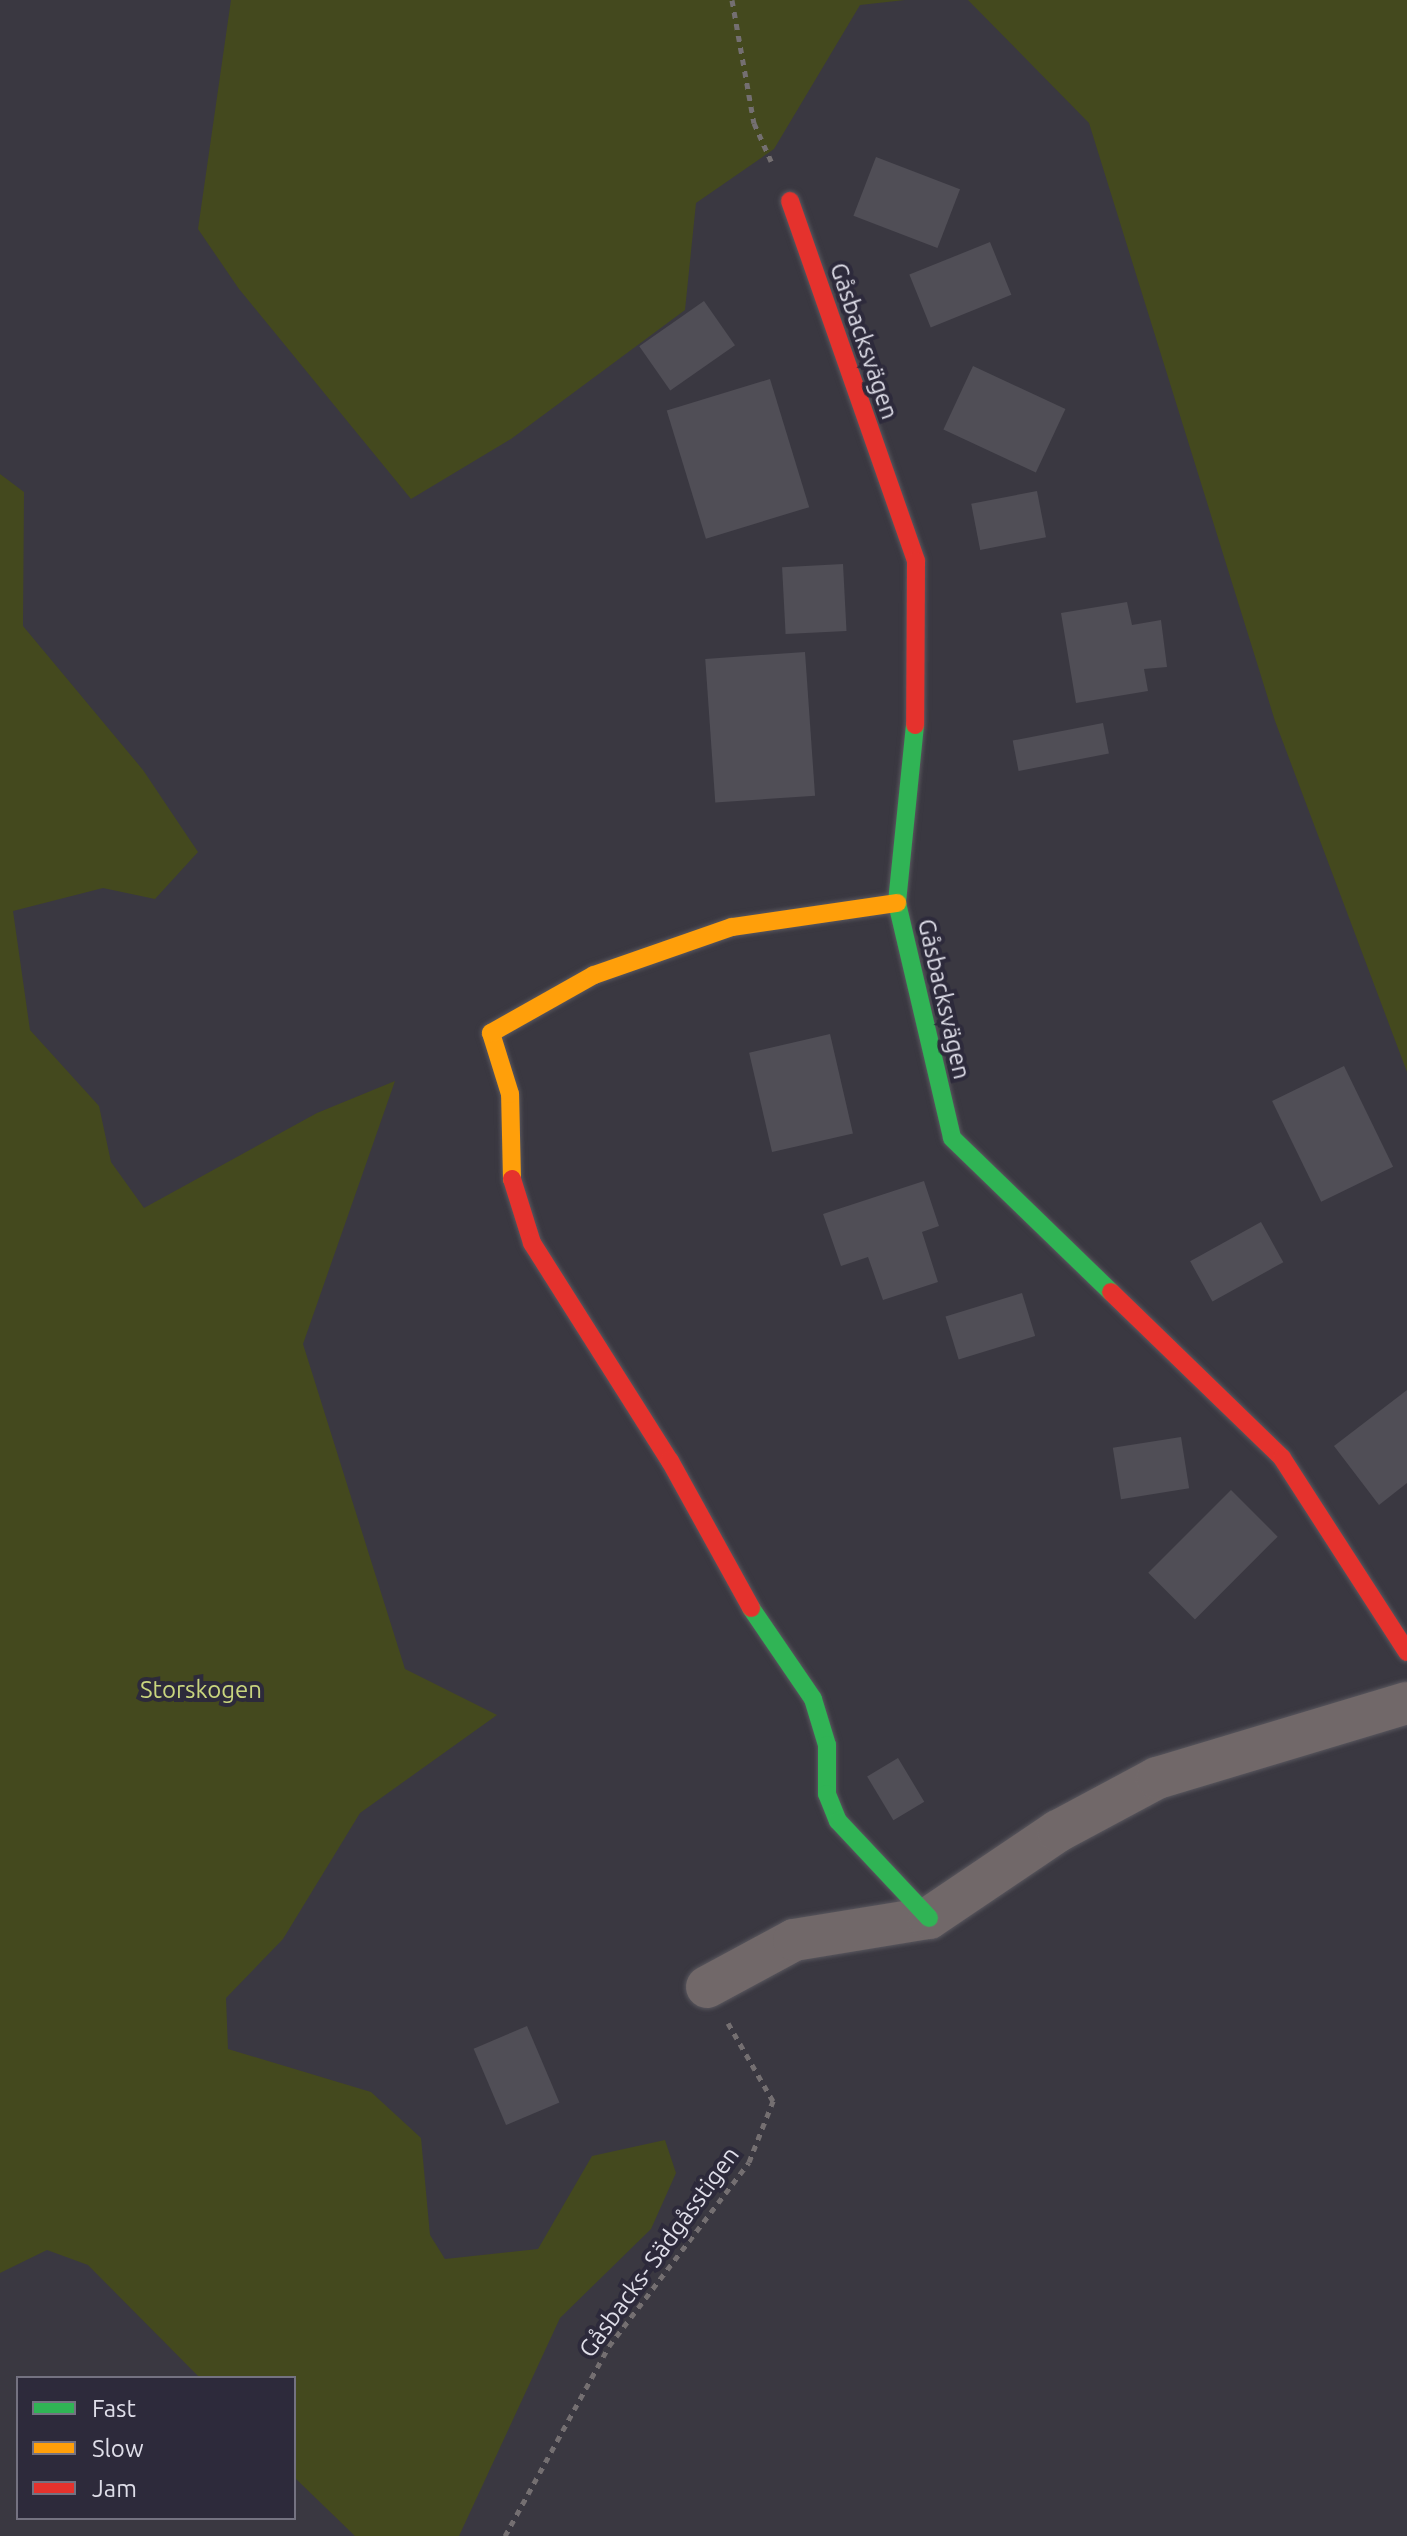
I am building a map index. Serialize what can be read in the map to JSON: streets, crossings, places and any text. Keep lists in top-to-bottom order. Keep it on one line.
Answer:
{"streets":{"street":["Gåsbacksvägen"],"path":["Gåsbacks- Sädgåsstigen"]},"parks":["Storskogen"],"legend":["Fast","Slow","Jam"]}
